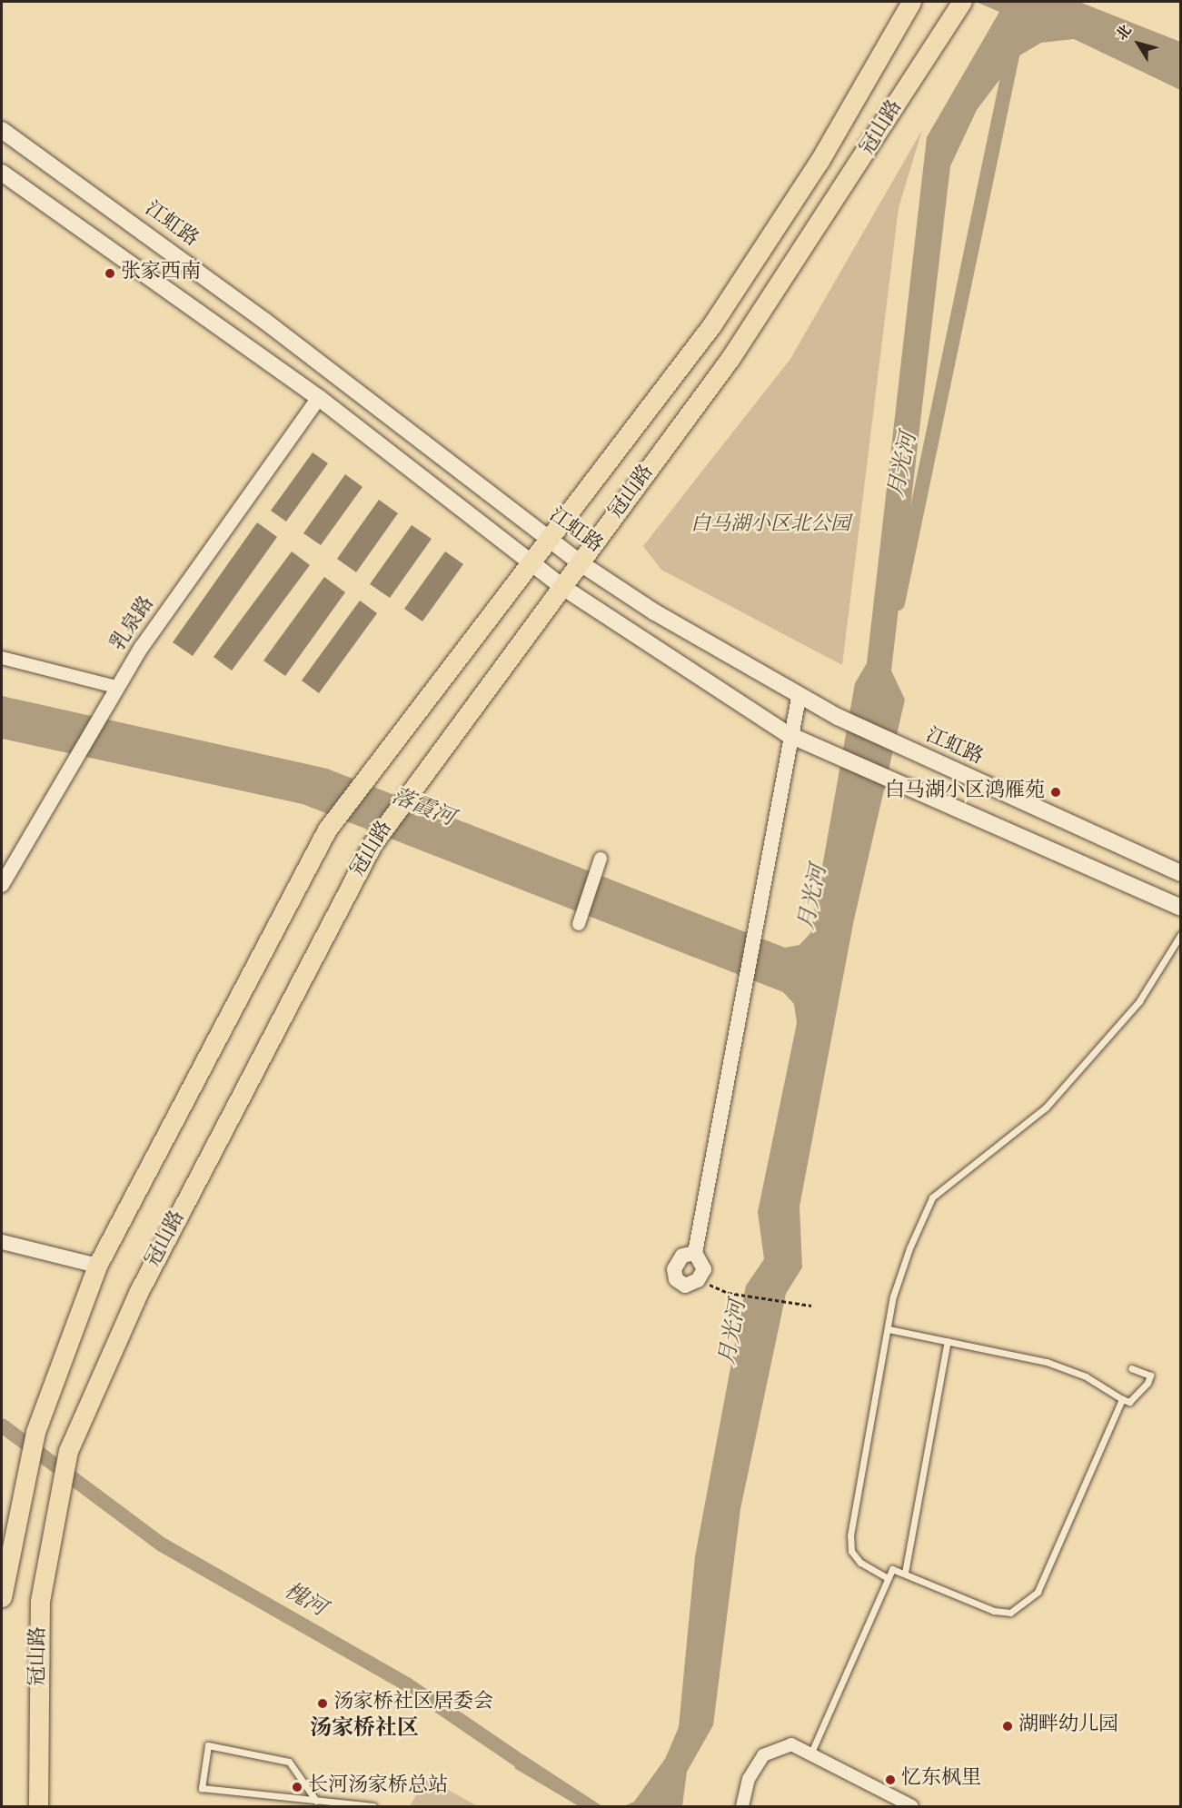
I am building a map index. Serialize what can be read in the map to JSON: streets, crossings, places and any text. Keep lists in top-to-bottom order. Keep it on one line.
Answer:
{"streets":{"main road":["冠山路","江虹路"],"street":["乳泉路"]},"crossings":[["冠山路","江虹路"]],"districts":["汤家桥社区"],"water":["月光河","落霞河","槐河"],"parks":["白马湖小区北公园"],"places":["张家西南","白马湖小区鸿雁苑","汤家桥社区居委会","湖畔幼儿园","忆东枫里","长河汤家桥总站"],"north":"top left"}
